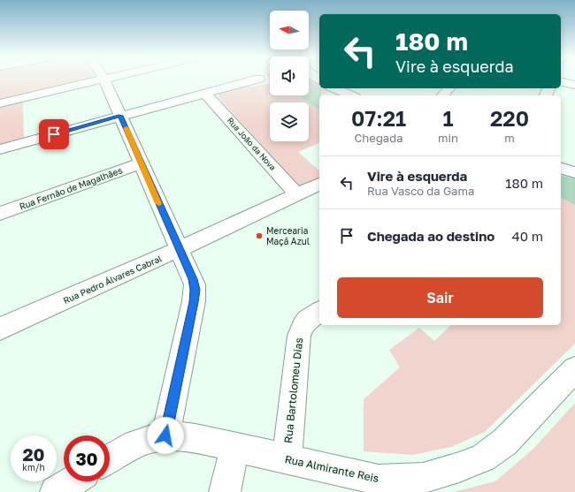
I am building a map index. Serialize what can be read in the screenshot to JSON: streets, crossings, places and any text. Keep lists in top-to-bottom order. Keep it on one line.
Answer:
{"streets":{"street":["Rua João da Nova","Rua Fernão de Magalhães","Rua Pedro Álvares Cabral","Rua Bartolomeu Dias","Rua Almirante Reis"]},"crossings":[["Rua João da Nova","Rua Pedro Álvares Cabral"],["Rua Bartolomeu Dias","Rua Almirante Reis"]],"places":["Mercearia Maçã Azul"],"north":"left","page":{"turn":["180 m","Vire à esquerda"],"eta":["07:21","Chegada","1","min","220","m"],"list":[{"name":"Vire à esquerda","note":"Rua Vasco da Gama","value":"180 m"},{"name":"Chegada ao destino","value":"40 m"}],"buttons":"Sair","speed":"20 km/h","limit":"30"}}
